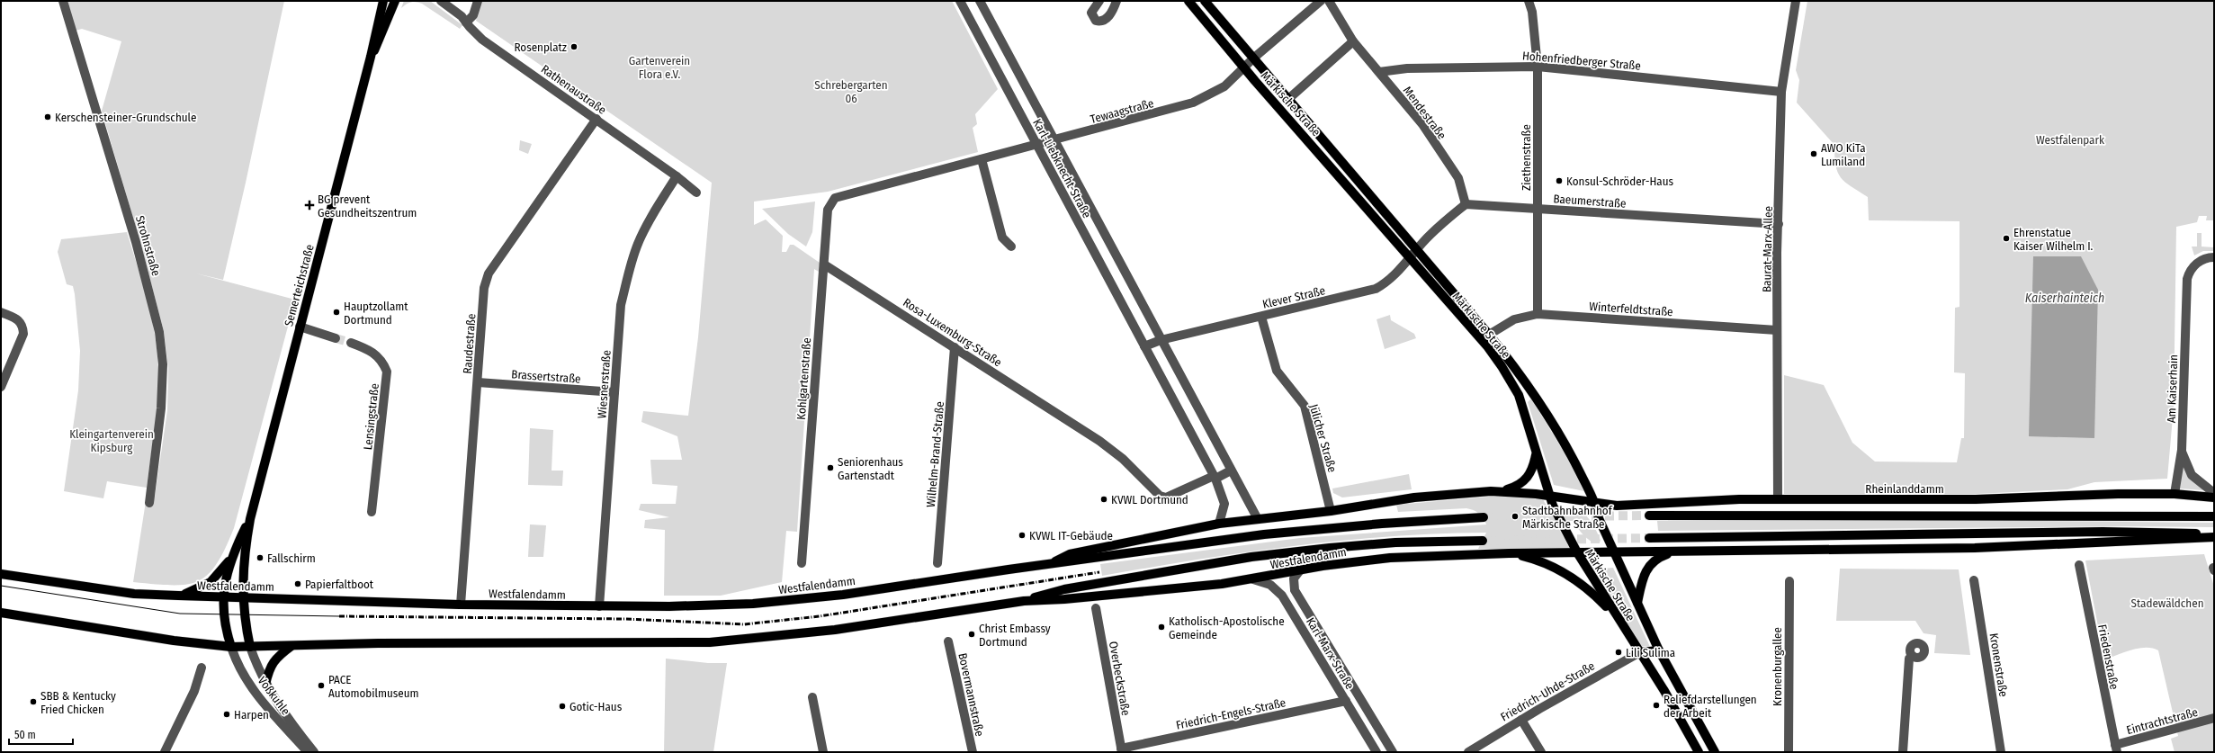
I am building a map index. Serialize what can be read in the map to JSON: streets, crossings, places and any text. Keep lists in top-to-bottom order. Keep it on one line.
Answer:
{"streets":{"main road":["Märkische Straße","Semerteichstraße","Rheinlanddamm","Westfalendamm"],"street":["Hohenfriedberger Straße","Rathenaustraße","Tewaagstraße","Mendestraße","Ziethenstraße","Karl-Liebknecht-Straße","Baeumerstraße","Strohnstraße","Baurat-Marx-Allee","Klever Straße","Winterfeldtstraße","Rosa-Luxemburg-Straße","Raudestraße","Brassertstraße","Kohlgartenstraße","Wiesnerstraße","Am Kaiserhain","Lensingstraße","Jülicher Straße","Wilhelm-Brand-Straße","Karl-Marx-Straße","Friedenstraße","Kronenstraße","Kronenburgallee","Overbeckstraße","Friedrich-Uhde-Straße","Bovermannstraße","Voßkuhle","Friedrich-Engels-Straße","Eintrachtstraße"]},"crossings":[["Hohenfriedberger Straße","Mendestraße"],["Hohenfriedberger Straße","Ziethenstraße"],["Hohenfriedberger Straße","Baurat-Marx-Allee"],["Rathenaustraße","Raudestraße"],["Rathenaustraße","Wiesnerstraße"],["Märkische Straße","Tewaagstraße"],["Märkische Straße","Mendestraße"],["Märkische Straße","Klever Straße"],["Märkische Straße","Winterfeldtstraße"],["Märkische Straße","Rheinlanddamm"],["Märkische Straße","Westfalendamm"],["Märkische Straße","Friedrich-Uhde-Straße"],["Tewaagstraße","Karl-Liebknecht-Straße"],["Tewaagstraße","Kohlgartenstraße"],["Mendestraße","Baeumerstraße"],["Ziethenstraße","Baeumerstraße"],["Ziethenstraße","Winterfeldtstraße"],["Karl-Liebknecht-Straße","Klever Straße"],["Karl-Liebknecht-Straße","Rosa-Luxemburg-Straße"],["Karl-Liebknecht-Straße","Westfalendamm"],["Baeumerstraße","Baurat-Marx-Allee"],["Baurat-Marx-Allee","Winterfeldtstraße"],["Baurat-Marx-Allee","Rheinlanddamm"],["Semerteichstraße","Westfalendamm"],["Semerteichstraße","Voßkuhle"],["Klever Straße","Jülicher Straße"],["Rosa-Luxemburg-Straße","Kohlgartenstraße"],["Rosa-Luxemburg-Straße","Wilhelm-Brand-Straße"],["Raudestraße","Brassertstraße"],["Raudestraße","Westfalendamm"],["Brassertstraße","Wiesnerstraße"],["Wiesnerstraße","Westfalendamm"],["Am Kaiserhain","Rheinlanddamm"],["Jülicher Straße","Westfalendamm"],["Rheinlanddamm","Westfalendamm"],["Westfalendamm","Karl-Marx-Straße"],["Westfalendamm","Voßkuhle"],["Karl-Marx-Straße","Friedrich-Engels-Straße"],["Friedenstraße","Eintrachtstraße"],["Overbeckstraße","Friedrich-Engels-Straße"]],"water":["Kaiserhainteich"],"parks":["Gartenverein Flora e.V.","Schrebergarten 06","Westfalenpark","Kleingartenverein Kipsburg","Stadewäldchen"],"places":{"other":["Rosenplatz","Kerschensteiner-Grundschule","AWO KiTa Lumiland","Konsul-Schröder-Haus","Ehrenstatue Kaiser Wilhelm I.","Hauptzollamt Dortmund","Seniorenhaus Gartenstadt","KVWL Dortmund","Stadtbahnbahnhof Märkische Straße","KVWL IT-Gebäude","Fallschirm","Papierfaltboot","Katholisch-Apostolische Gemeinde","Christ Embassy Dortmund","Lili Sulima","PACE Automobilmuseum","SBB & Kentucky Fried Chicken","Reliefdarstellungen der Arbeit","Gotic-Haus","Harpen"],"health":["BG prevent Gesundheitszentrum"]},"scale_bar":"50 m"}
